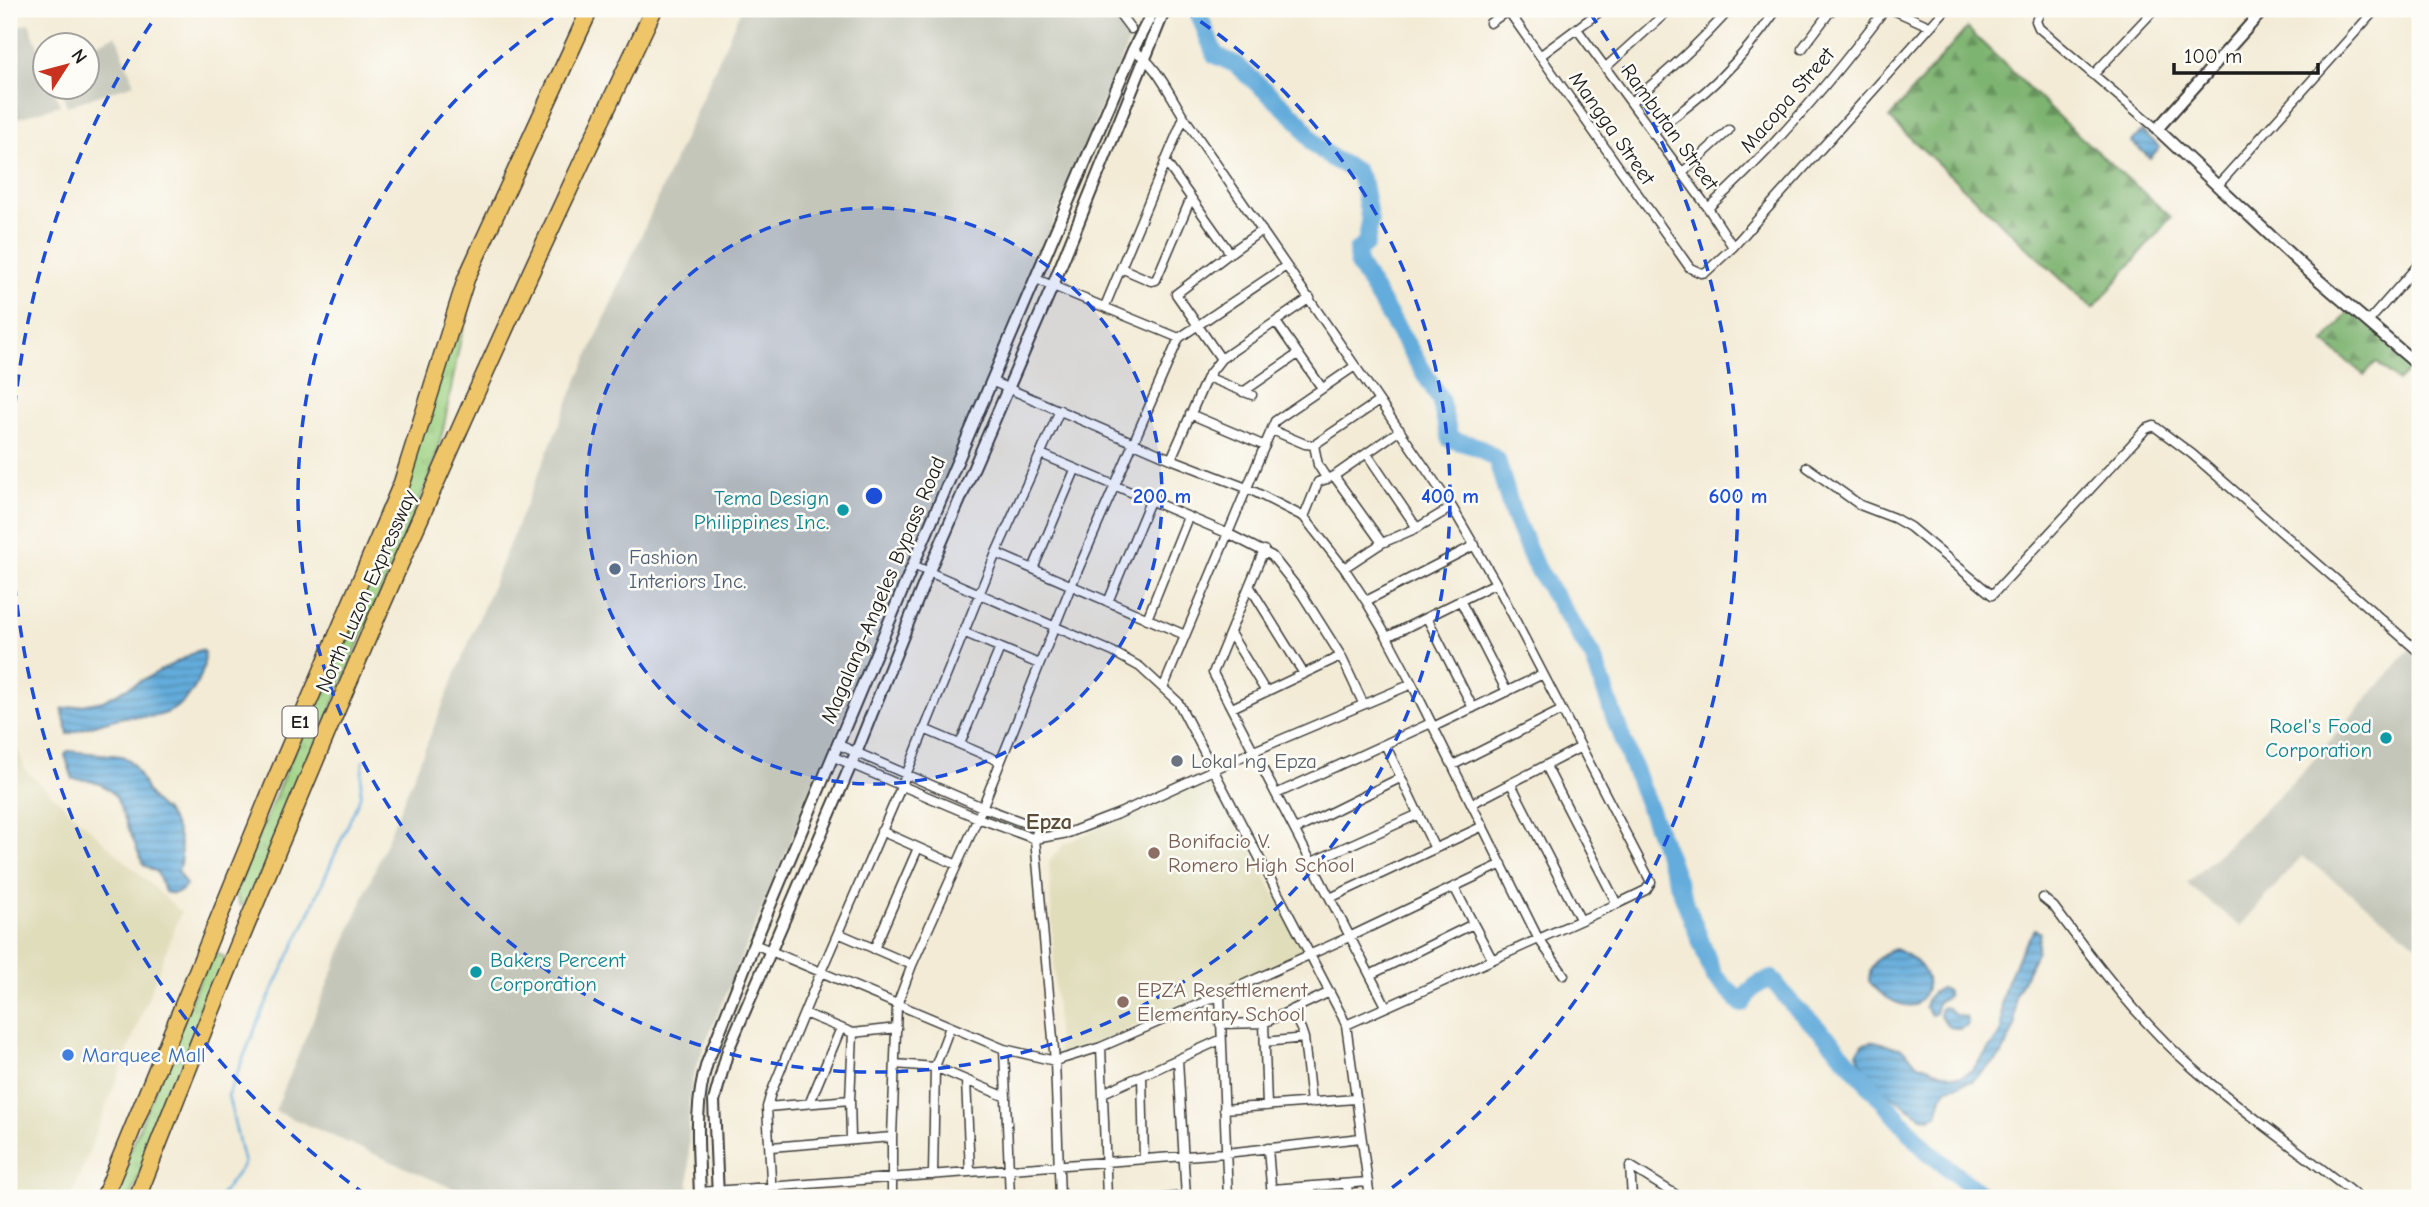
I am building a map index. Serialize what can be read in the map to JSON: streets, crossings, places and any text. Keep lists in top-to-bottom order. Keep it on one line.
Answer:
{"streets":{"highway":["North Luzon Expressway","E1"],"street":["Macopa Street","Rambutan Street","Mangga Street","Magalang-Angeles Bypass Road"]},"crossings":[["Macopa Street","Rambutan Street"],["Rambutan Street","Mangga Street"]],"districts":["Epza"],"places":["Tema Design Philippines Inc.","Fashion Interiors Inc.","Roel's Food Corporation","Lokal ng Epza","Bonifacio V. Romero High School","Bakers Percent Corporation","EPZA Resettlement Elementary School","Marquee Mall"],"scale_bar":"100 m","north":"top right","rings":["200 m","400 m","600 m"]}
